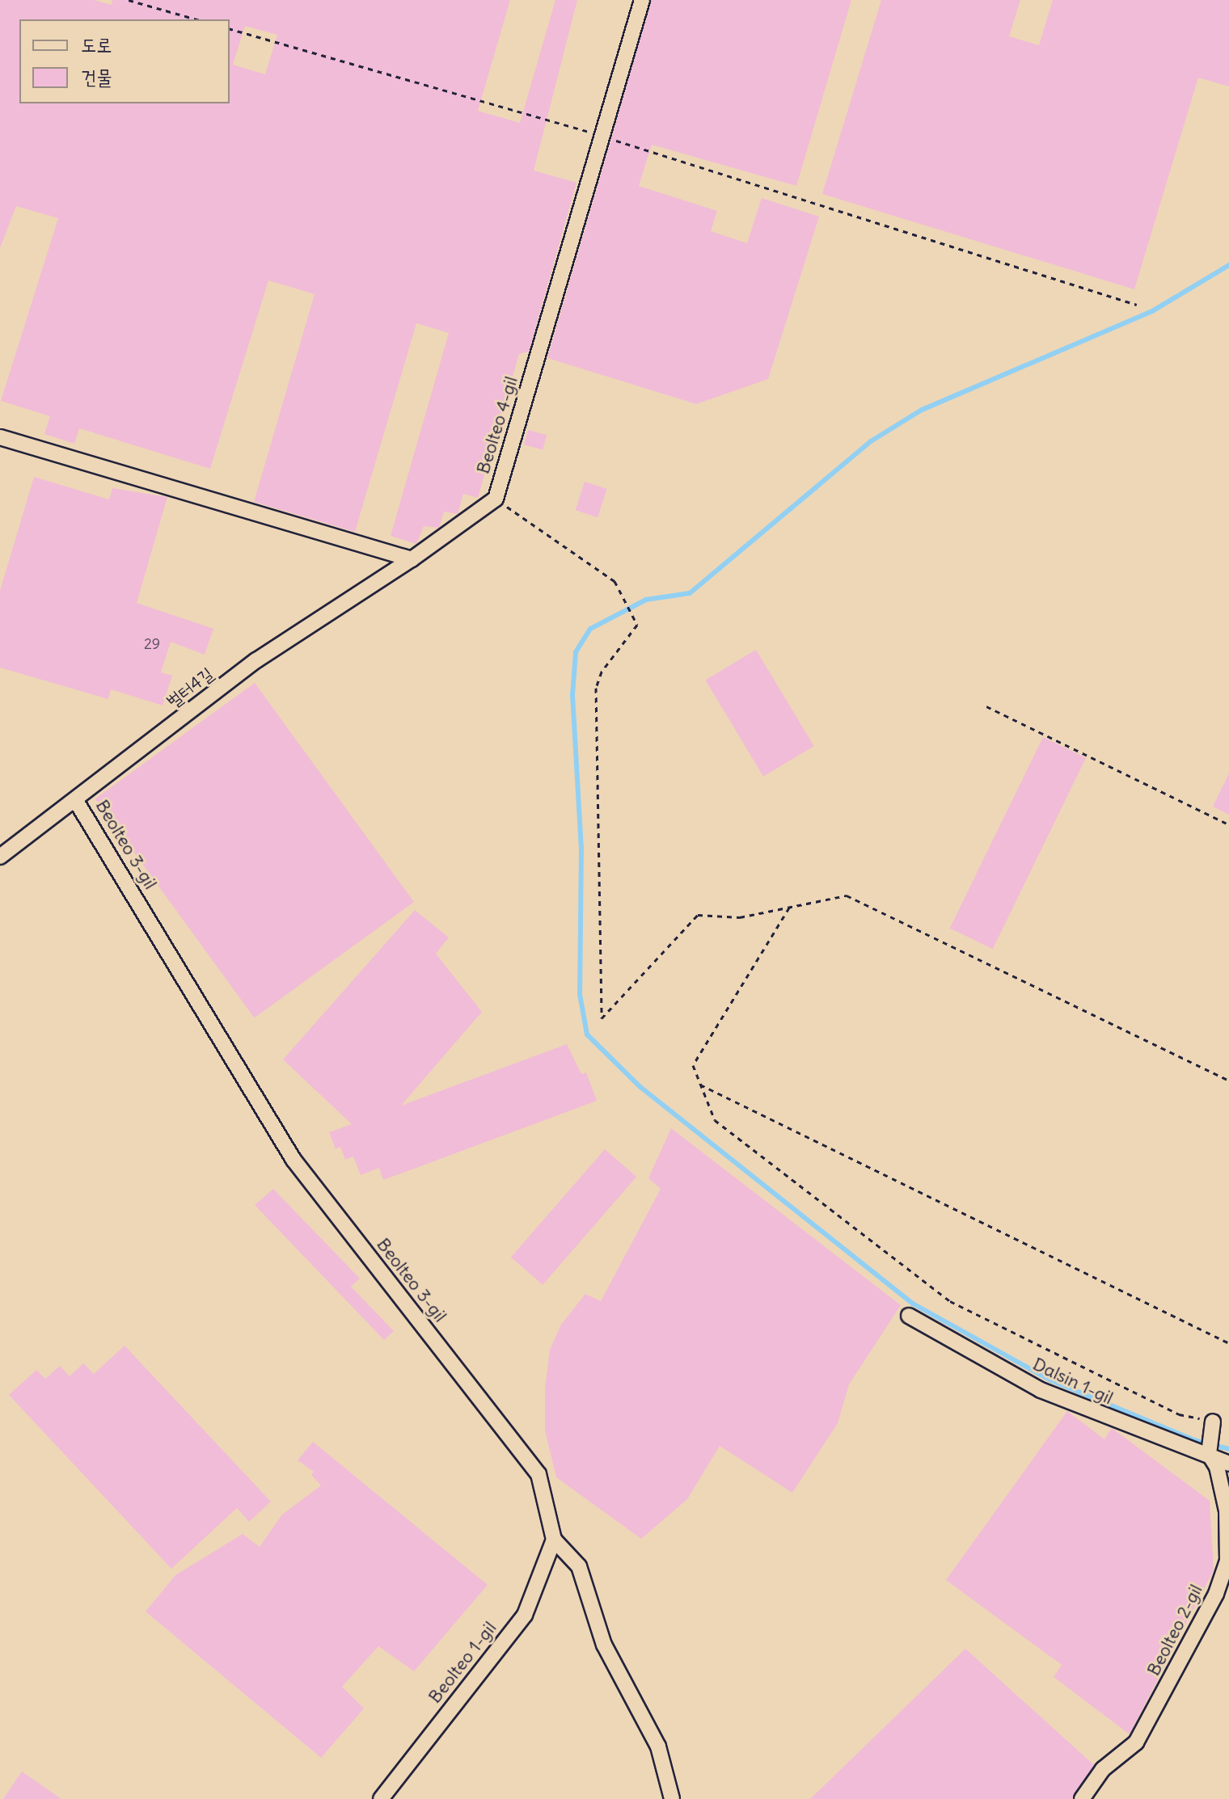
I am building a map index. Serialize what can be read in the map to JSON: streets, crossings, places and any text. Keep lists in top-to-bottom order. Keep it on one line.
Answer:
{"streets":{"street":["Beolteo 4-gil","벌터4길","Beolteo 3-gil","Dalsin 1-gil","Beolteo 2-gil","Beolteo 1-gil"]},"crossings":[["Beolteo 4-gil","벌터4길"],["벌터4길","Beolteo 3-gil"],["Beolteo 3-gil","Beolteo 1-gil"],["Dalsin 1-gil","Beolteo 2-gil"]],"house_numbers":["29"],"legend":["도로","건물"]}
